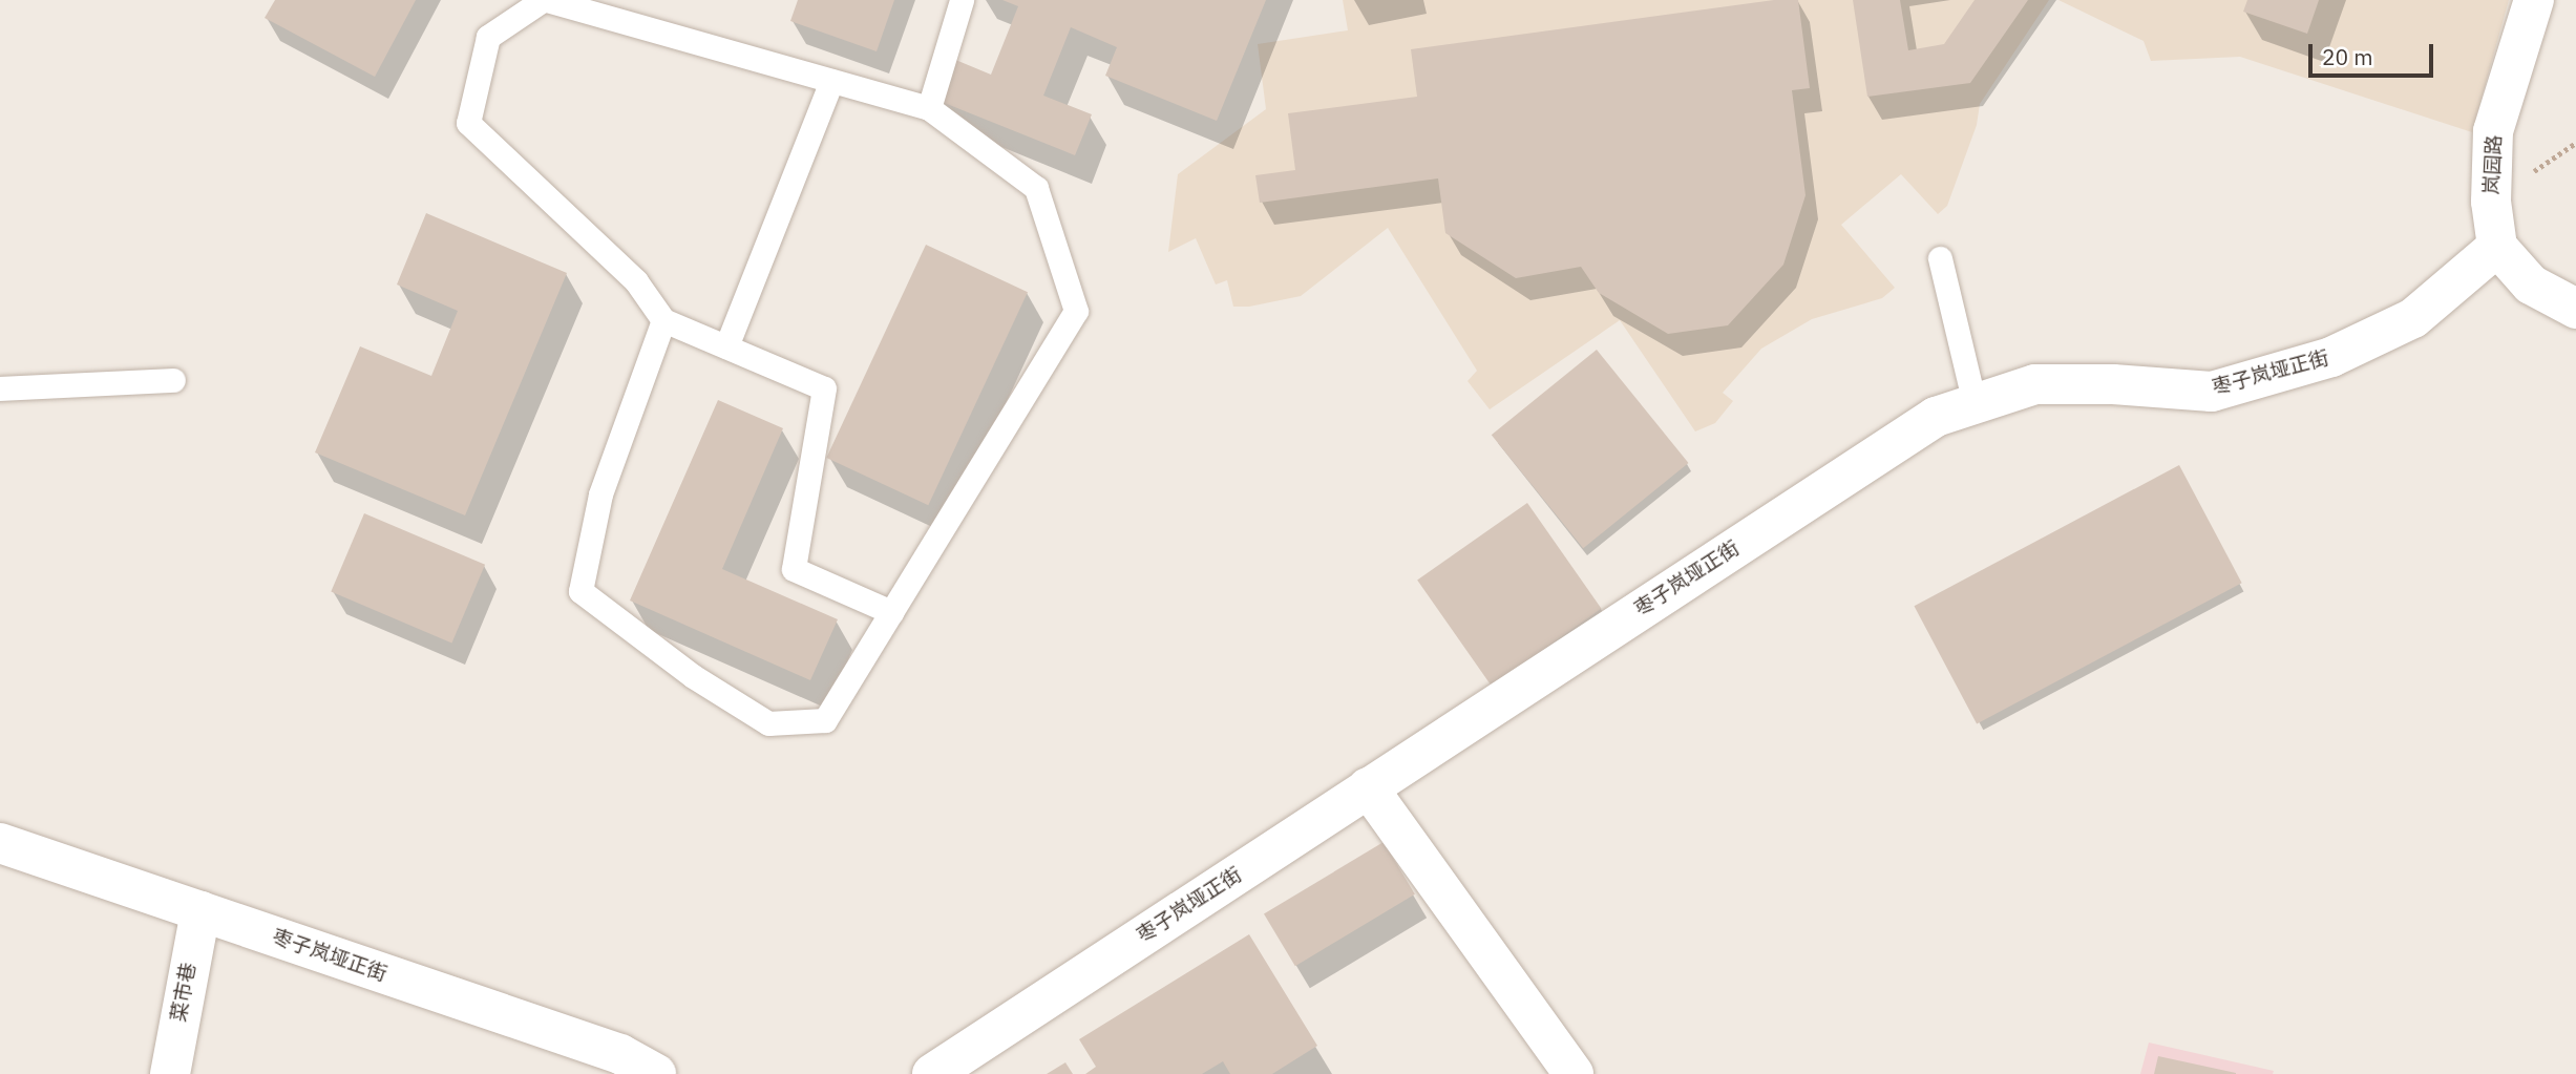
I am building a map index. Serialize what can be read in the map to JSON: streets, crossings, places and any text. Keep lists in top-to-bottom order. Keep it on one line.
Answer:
{"streets":{"street":["岚园路","枣子岚垭正街","菜市巷"]},"crossings":[["岚园路","枣子岚垭正街"],["枣子岚垭正街","菜市巷"]],"scale_bar":"20 m"}
